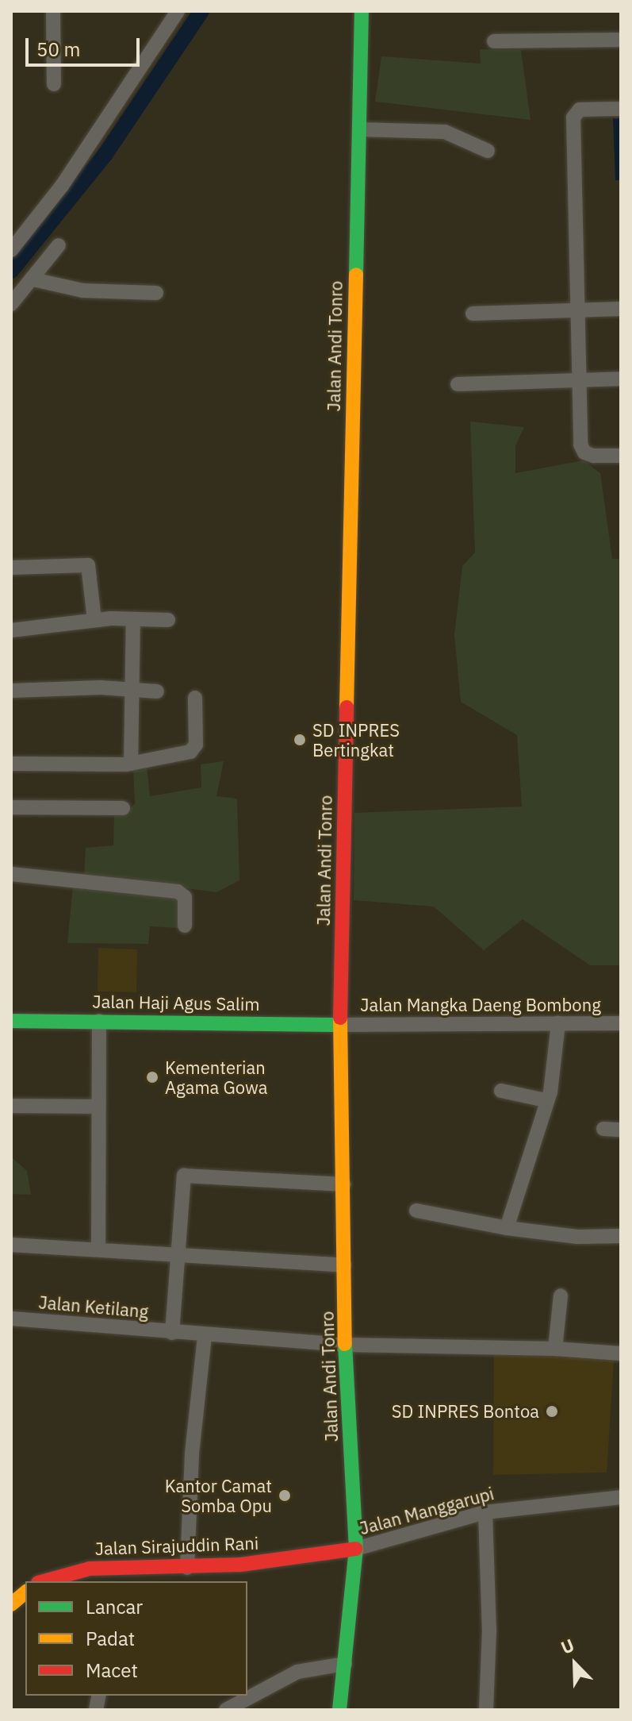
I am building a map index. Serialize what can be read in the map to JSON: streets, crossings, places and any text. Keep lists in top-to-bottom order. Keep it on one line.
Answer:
{"streets":{"street":["Jalan Andi Tonro","Jalan Haji Agus Salim","Jalan Mangka Daeng Bombong","Jalan Ketilang","Jalan Manggarupi","Jalan Sirajuddin Rani"]},"crossings":[["Jalan Andi Tonro","Jalan Haji Agus Salim"],["Jalan Andi Tonro","Jalan Mangka Daeng Bombong"],["Jalan Andi Tonro","Jalan Ketilang"],["Jalan Andi Tonro","Jalan Manggarupi"],["Jalan Andi Tonro","Jalan Sirajuddin Rani"],["Jalan Haji Agus Salim","Jalan Mangka Daeng Bombong"],["Jalan Manggarupi","Jalan Sirajuddin Rani"]],"places":["SD INPRES Bertingkat","Kementerian Agama Gowa","SD INPRES Bontoa","Kantor Camat Somba Opu"],"legend":["Lancar","Padat","Macet"],"scale_bar":"50 m","north":"top left"}
